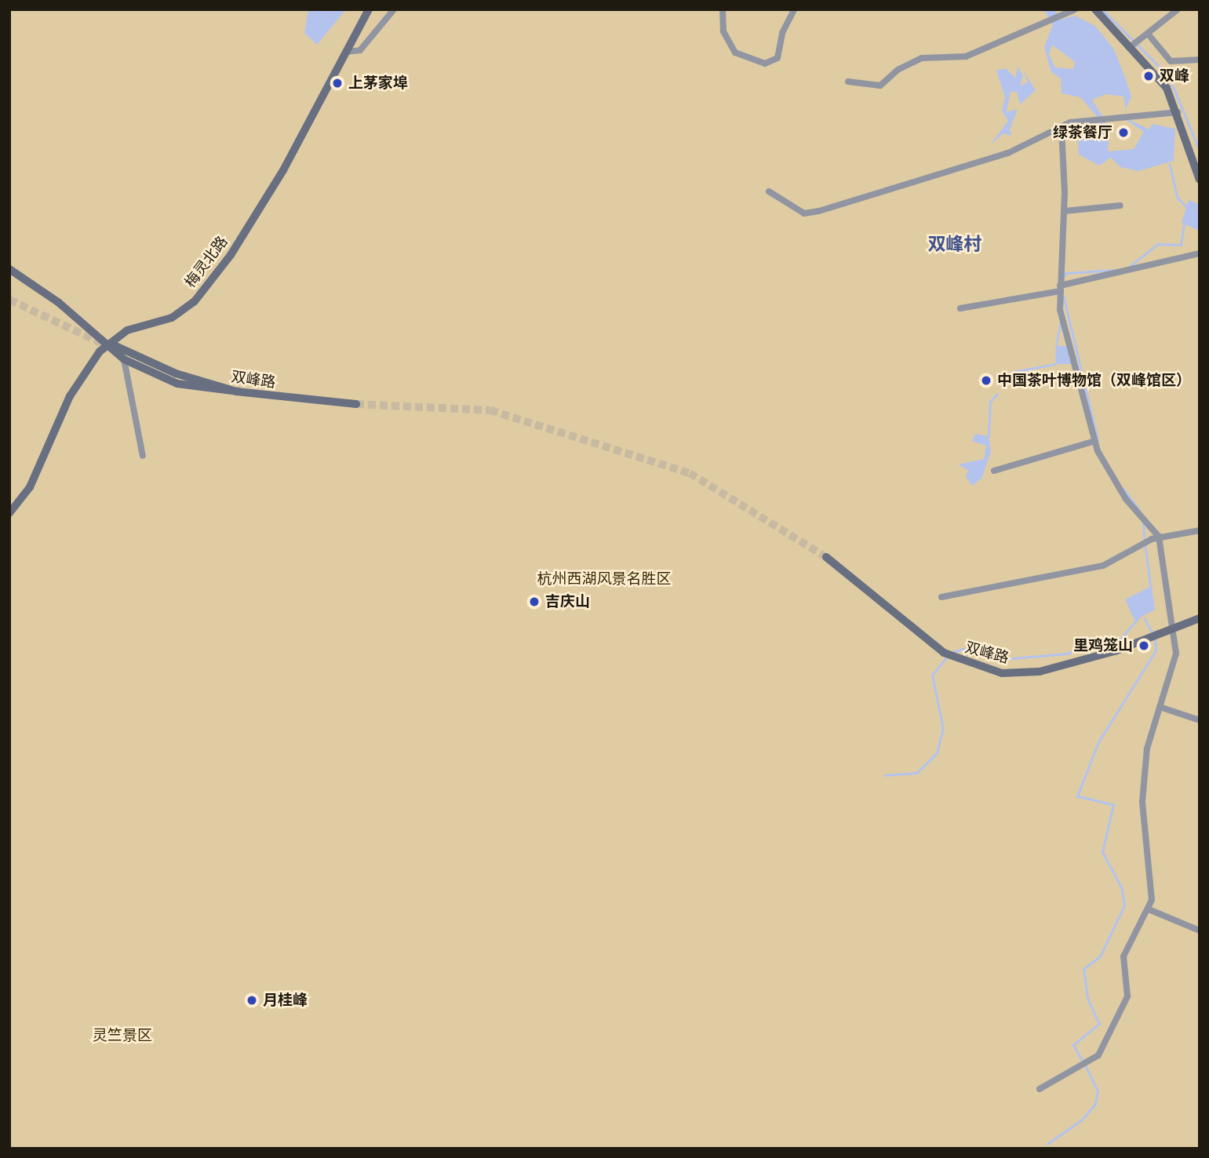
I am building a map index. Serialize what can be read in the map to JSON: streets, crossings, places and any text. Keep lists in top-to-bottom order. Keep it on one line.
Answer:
{"streets":{"street":["梅灵北路","双峰路"]},"districts":["双峰村"],"parks":["杭州西湖风景名胜区","灵竺景区"],"places":["双峰","上茅家埠","绿茶餐厅","中国茶叶博物馆（双峰馆区）","吉庆山","里鸡笼山","月桂峰"]}
